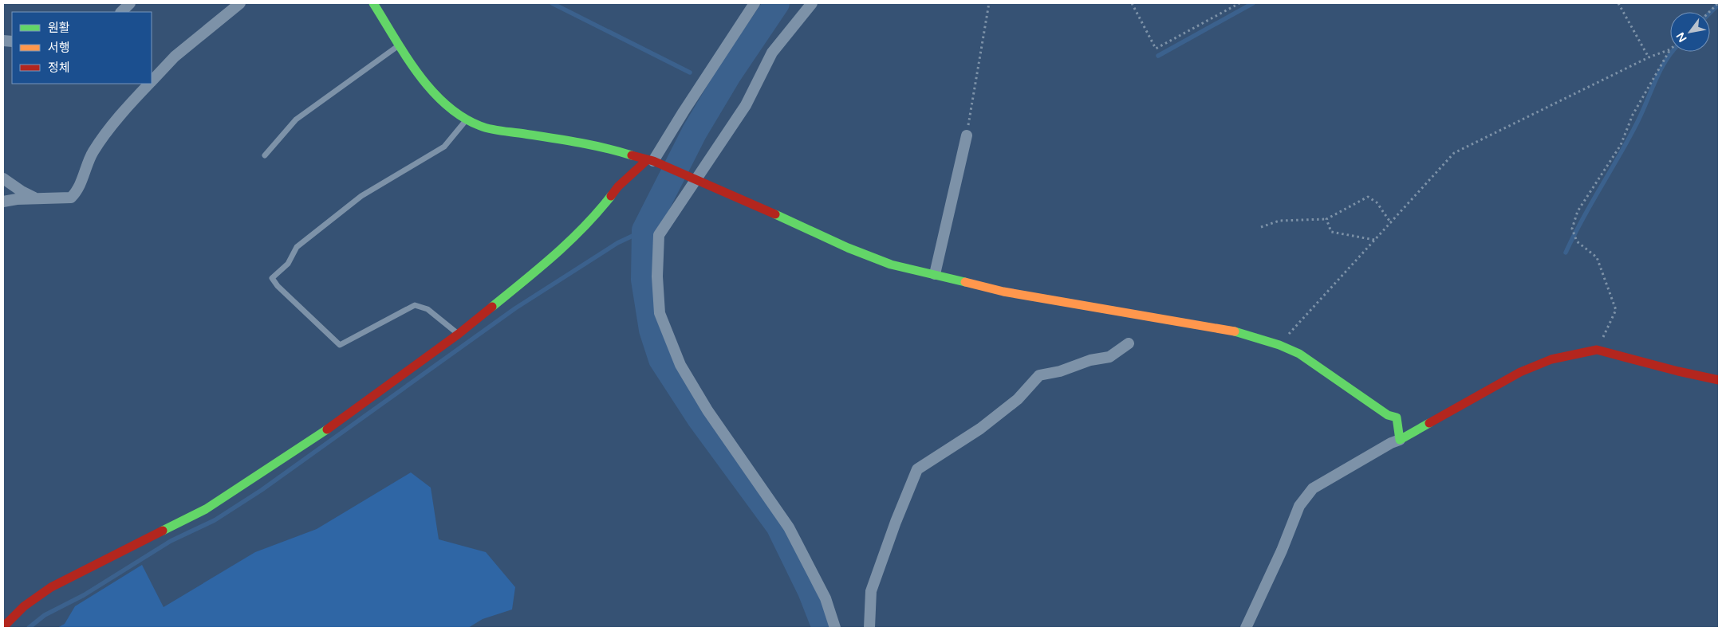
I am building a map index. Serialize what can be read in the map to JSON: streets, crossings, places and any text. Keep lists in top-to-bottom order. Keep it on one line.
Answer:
{"legend":["원활","서행","정체"],"north":"bottom left"}
